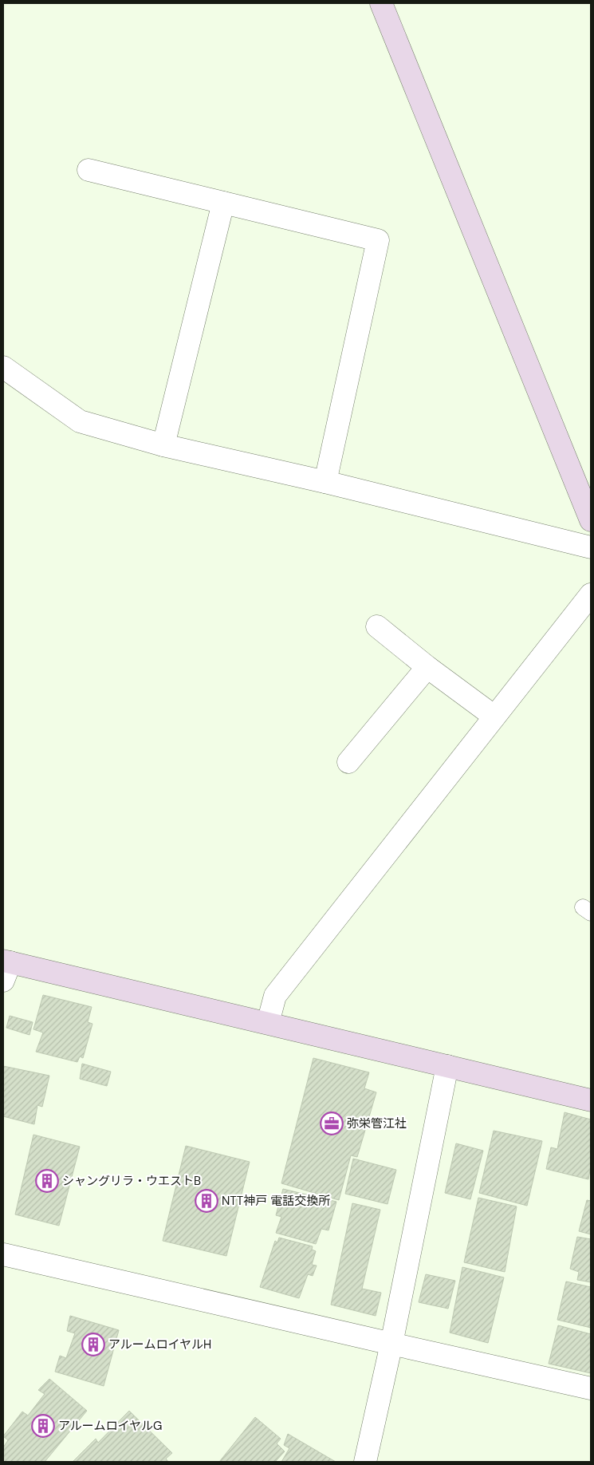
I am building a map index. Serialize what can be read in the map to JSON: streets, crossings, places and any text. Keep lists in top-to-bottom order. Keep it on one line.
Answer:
{"places":{"office":["弥栄管江社"],"building":["シャングリラ・ウエストB","NTT神戸 電話交換所","アルームロイヤルH","アルームロイヤルG"]}}
